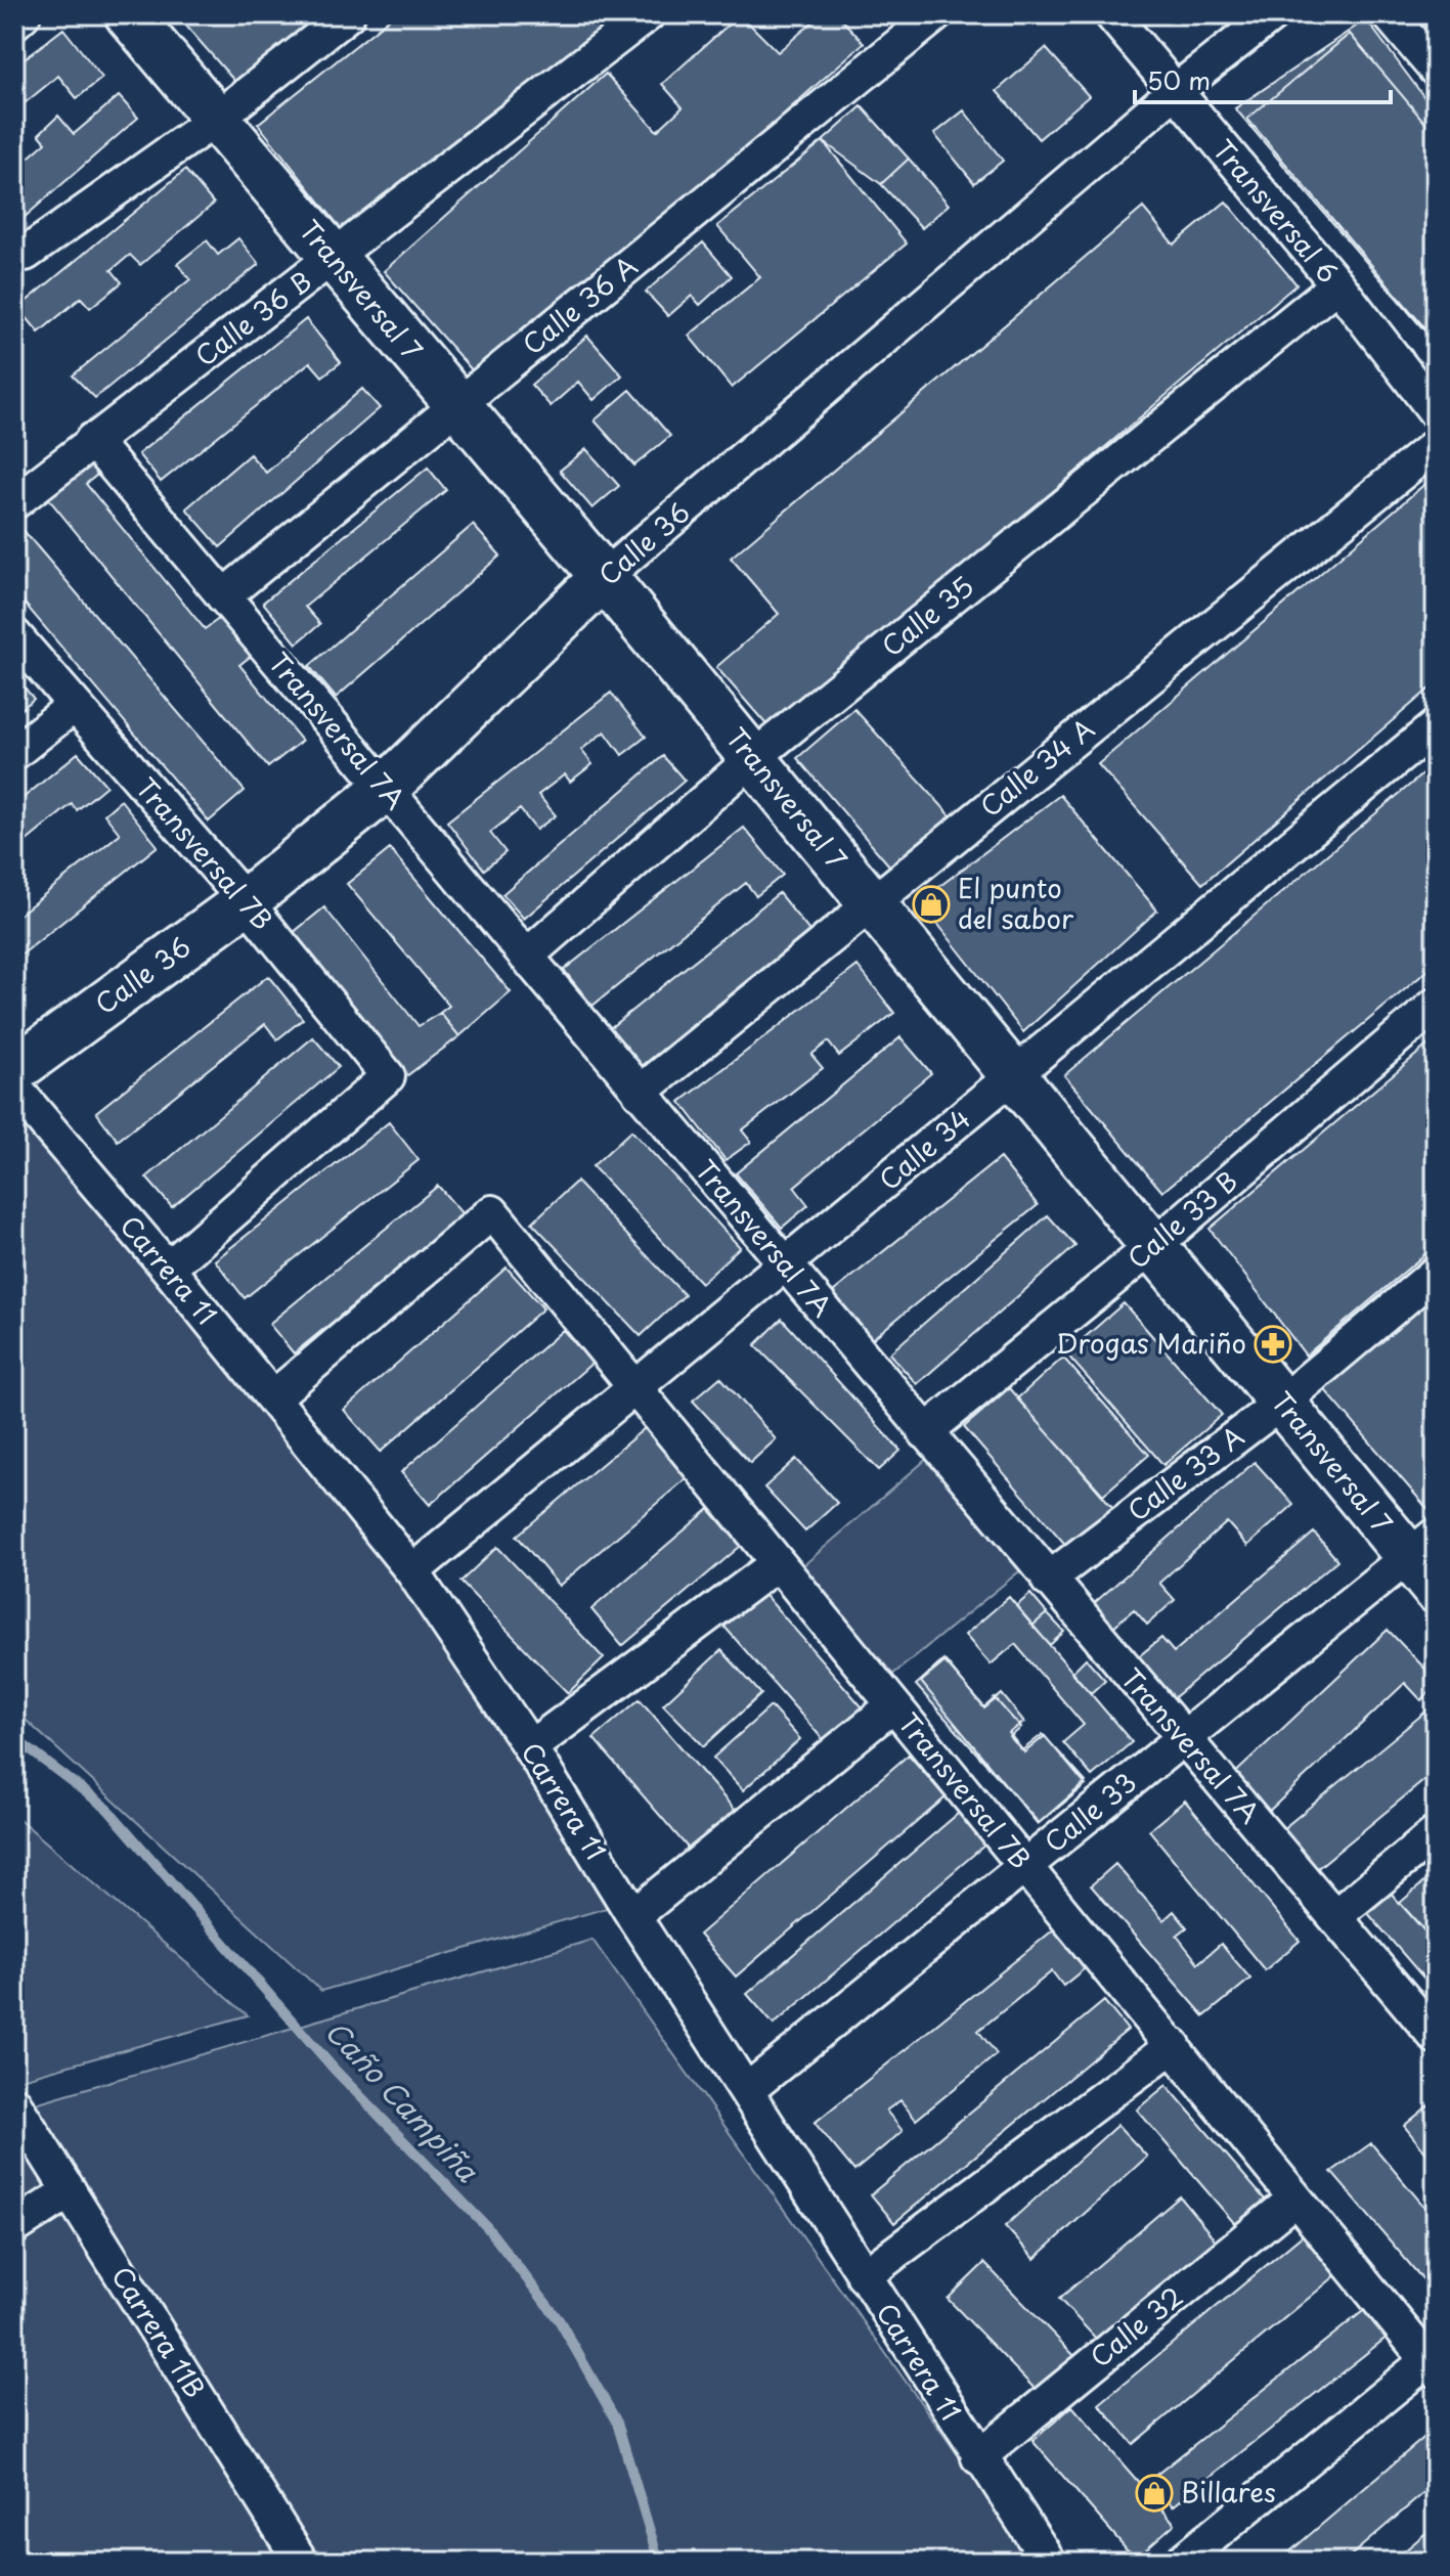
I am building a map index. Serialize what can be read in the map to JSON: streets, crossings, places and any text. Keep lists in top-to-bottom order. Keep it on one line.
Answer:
{"streets":{"street":["Transversal 6","Transversal 7","Calle 36 A","Calle 36 B","Calle 36","Calle 35","Transversal 7A","Calle 34 A","Transversal 7B","Calle 34","Calle 33 B","Carrera 11","Calle 33 A","Calle 33","Calle 32","Carrera 11B"]},"crossings":[["Transversal 6","Calle 36"],["Transversal 6","Calle 35"],["Transversal 7","Calle 36 A"],["Transversal 7","Calle 36 B"],["Transversal 7","Calle 36"],["Transversal 7","Calle 35"],["Transversal 7","Calle 34 A"],["Transversal 7","Calle 34"],["Transversal 7","Calle 33 B"],["Transversal 7","Calle 33 A"],["Transversal 7","Calle 33"],["Calle 36 A","Transversal 7A"],["Calle 36 B","Transversal 7A"],["Calle 36","Transversal 7A"],["Calle 36","Transversal 7B"],["Calle 35","Transversal 7A"],["Transversal 7A","Calle 34 A"],["Transversal 7A","Calle 34"],["Transversal 7A","Calle 33 B"],["Transversal 7A","Calle 33 A"],["Transversal 7A","Calle 33"],["Transversal 7B","Calle 34"],["Transversal 7B","Carrera 11"],["Transversal 7B","Calle 33"],["Transversal 7B","Calle 32"],["Calle 34","Carrera 11"],["Carrera 11","Calle 33"],["Carrera 11","Calle 32"]],"water":["Caño Campiña"],"places":{"shop":["El punto del sabor","Billares"],"pharmacy":["Drogas Mariño"]},"scale_bar":"50 m"}
